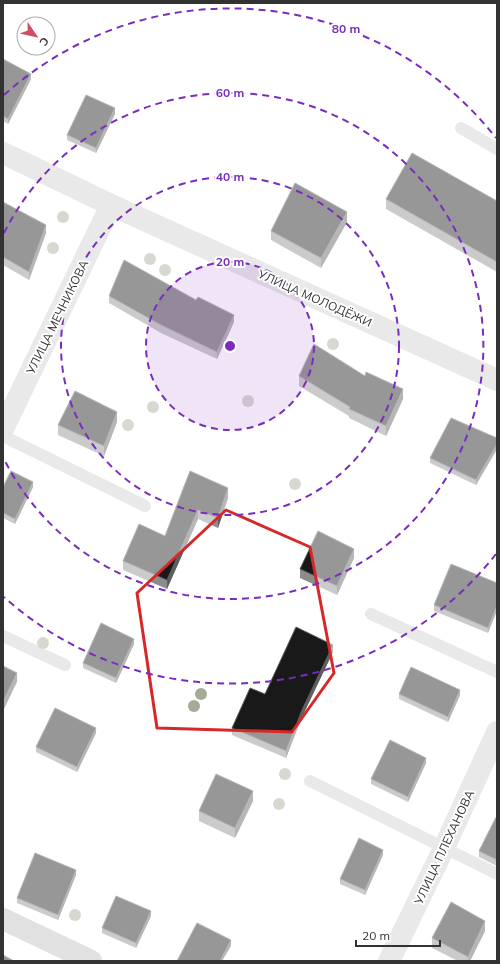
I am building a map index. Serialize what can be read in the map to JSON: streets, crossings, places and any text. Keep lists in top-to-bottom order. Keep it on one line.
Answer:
{"streets":{"street":["УЛИЦА МОЛОДЁЖИ","УЛИЦА МЕЧНИКОВА","УЛИЦА ПЛЕХАНОВА"]},"crossings":[["УЛИЦА МОЛОДЁЖИ","УЛИЦА МЕЧНИКОВА"]],"scale_bar":"20 m","north":"bottom right","rings":["80 m","60 m","40 m","20 m"]}
